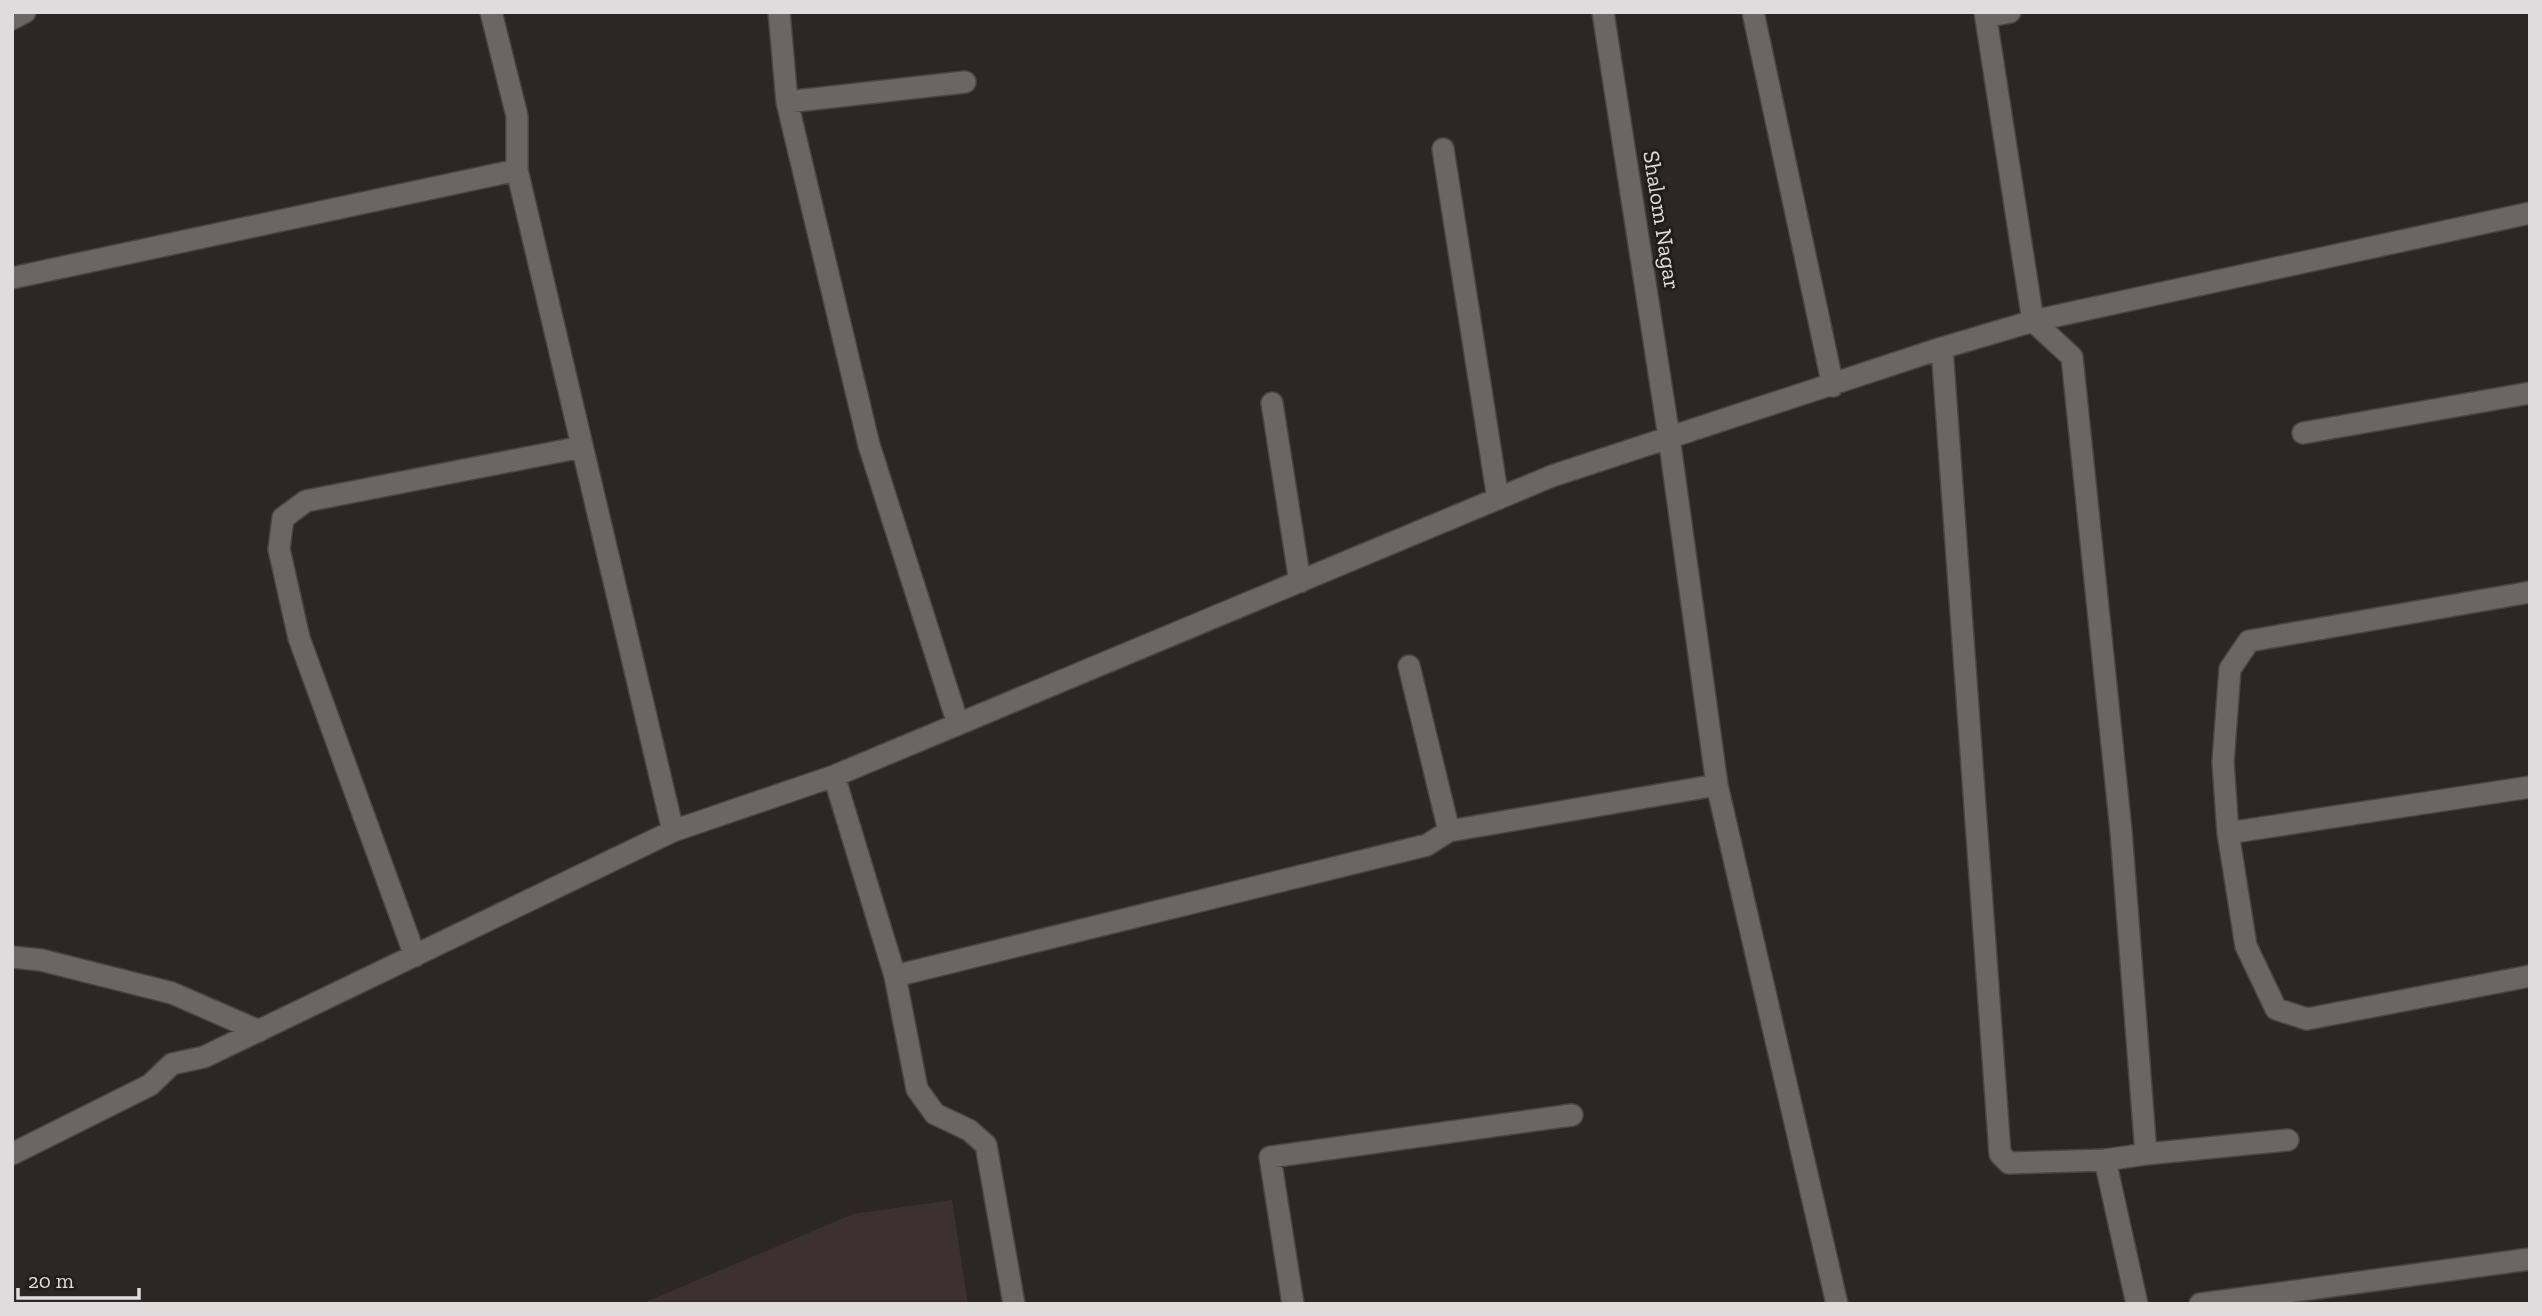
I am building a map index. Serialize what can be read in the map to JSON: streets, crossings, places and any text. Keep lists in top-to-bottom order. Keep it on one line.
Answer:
{"streets":{"street":["Shalom Nagar"]},"scale_bar":"20 m"}
